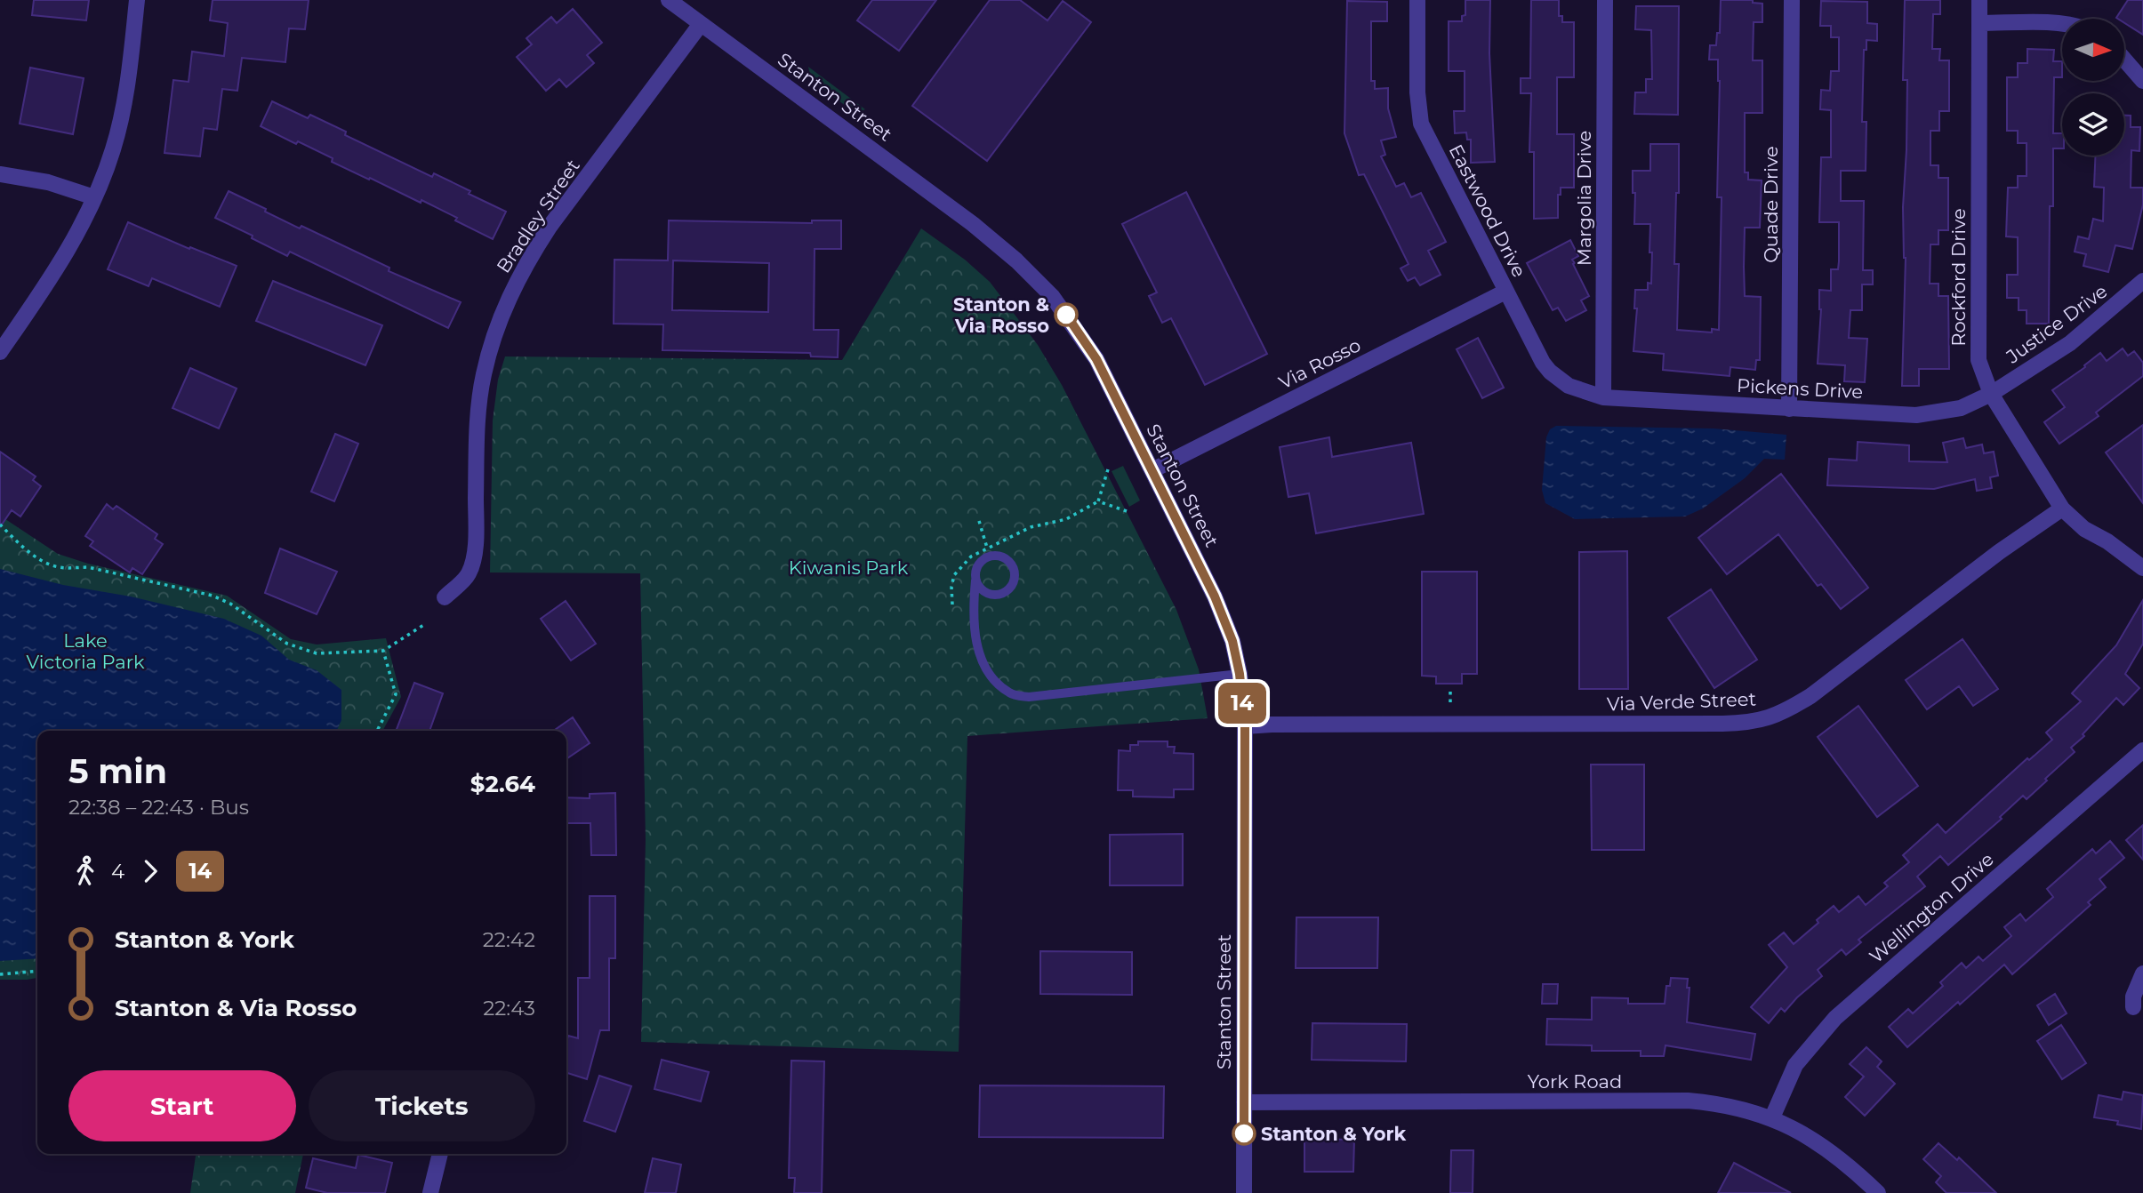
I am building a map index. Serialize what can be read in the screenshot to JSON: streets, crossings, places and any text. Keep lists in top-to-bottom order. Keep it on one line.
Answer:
{"streets":{"street":["Stanton Street","Margolia Drive","Quade Drive","Eastwood Drive","Bradley Street","Rockford Drive","Justice Drive","Via Rosso","Pickens Drive","Via Verde Street","Wellington Drive","York Road"]},"crossings":[["Stanton Street","Bradley Street"],["Stanton Street","Via Rosso"],["Stanton Street","Via Verde Street"],["Stanton Street","York Road"],["Margolia Drive","Eastwood Drive"],["Margolia Drive","Pickens Drive"],["Quade Drive","Pickens Drive"],["Eastwood Drive","Via Rosso"],["Eastwood Drive","Pickens Drive"],["Rockford Drive","Justice Drive"],["Rockford Drive","Pickens Drive"],["Rockford Drive","Via Verde Street"],["Justice Drive","Pickens Drive"],["Wellington Drive","York Road"]],"parks":["Kiwanis Park","Lake Victoria Park"],"places":["Stanton & Via Rosso","Stanton & York"],"lines":["bus line 14"],"north":"right","page":{"on_map":"14","heading":["5 min","22:38 – 22:43 · Bus","$2.64"],"legs":["4","14"],"list":[{"name":"Stanton & York","value":"22:42"},{"name":"Stanton & Via Rosso","value":"22:43"}],"buttons":["Start","Tickets"]}}
